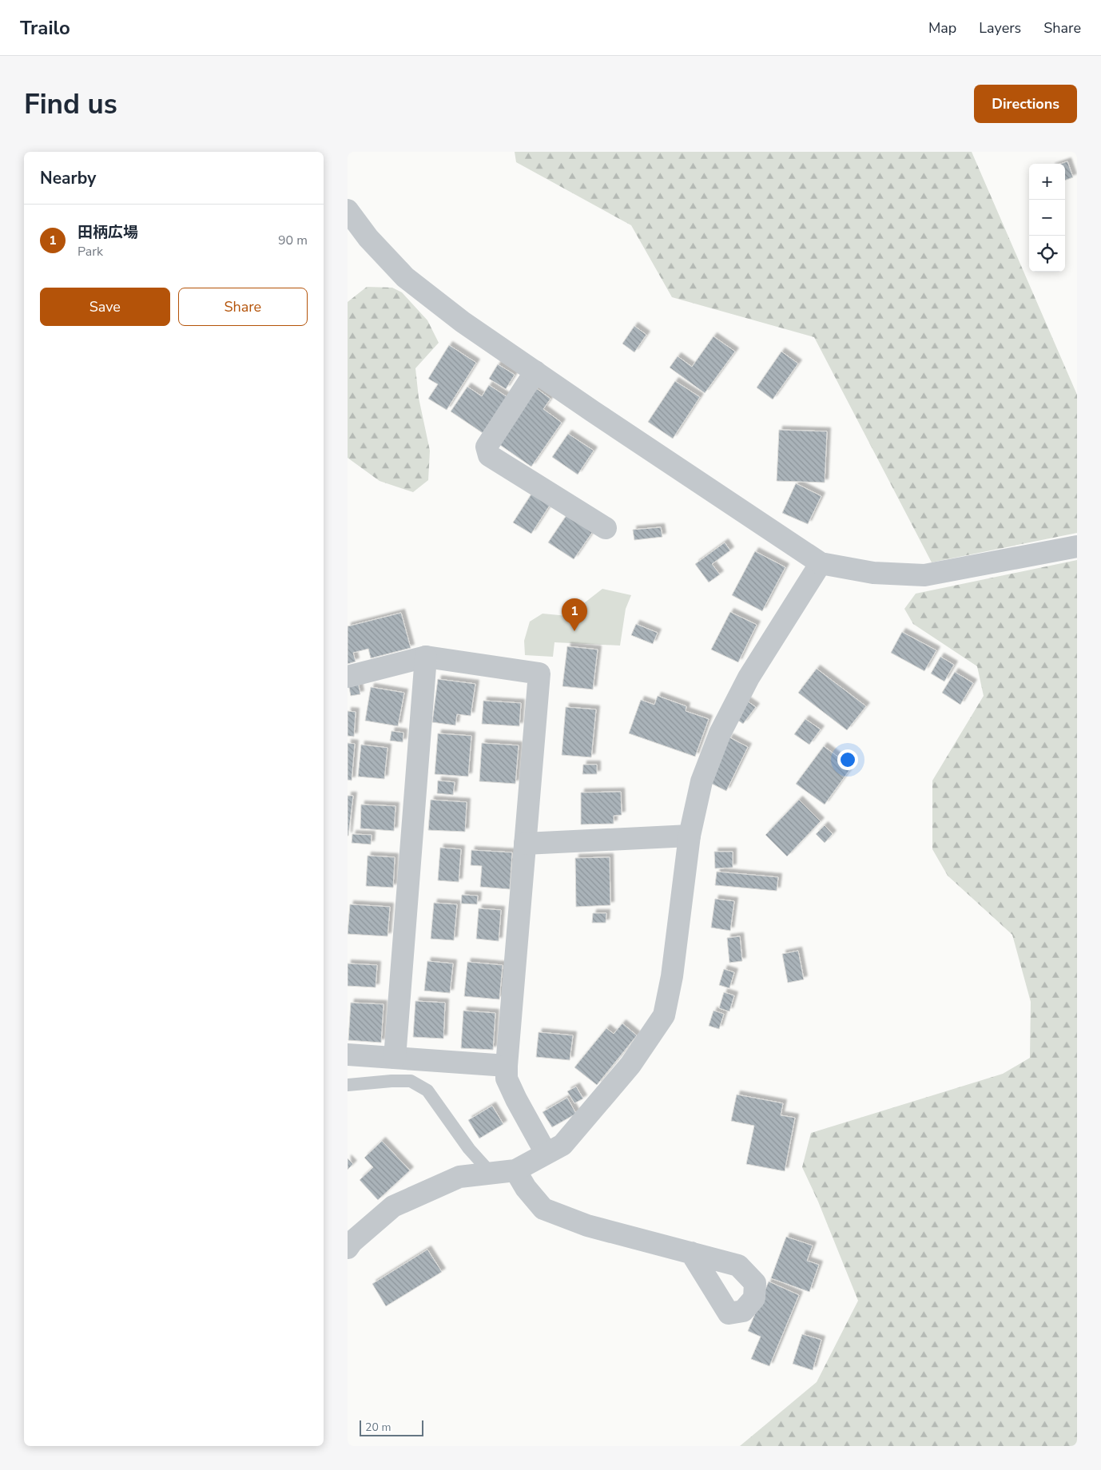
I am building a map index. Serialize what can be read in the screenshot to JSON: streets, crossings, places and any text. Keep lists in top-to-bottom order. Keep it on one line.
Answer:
{"scale_bar":"20 m","page":{"header":"Trailo","nav":["Map","Layers","Share"],"buttons":["Directions",["Save","Share"]],"title":"Find us","heading":"Nearby","map_buttons":["+","−"],"list":[{"mark":"1","name":"田柄広場","note":"Park","value":"90 m"}],"pins":"1","scale":"20 m"}}
